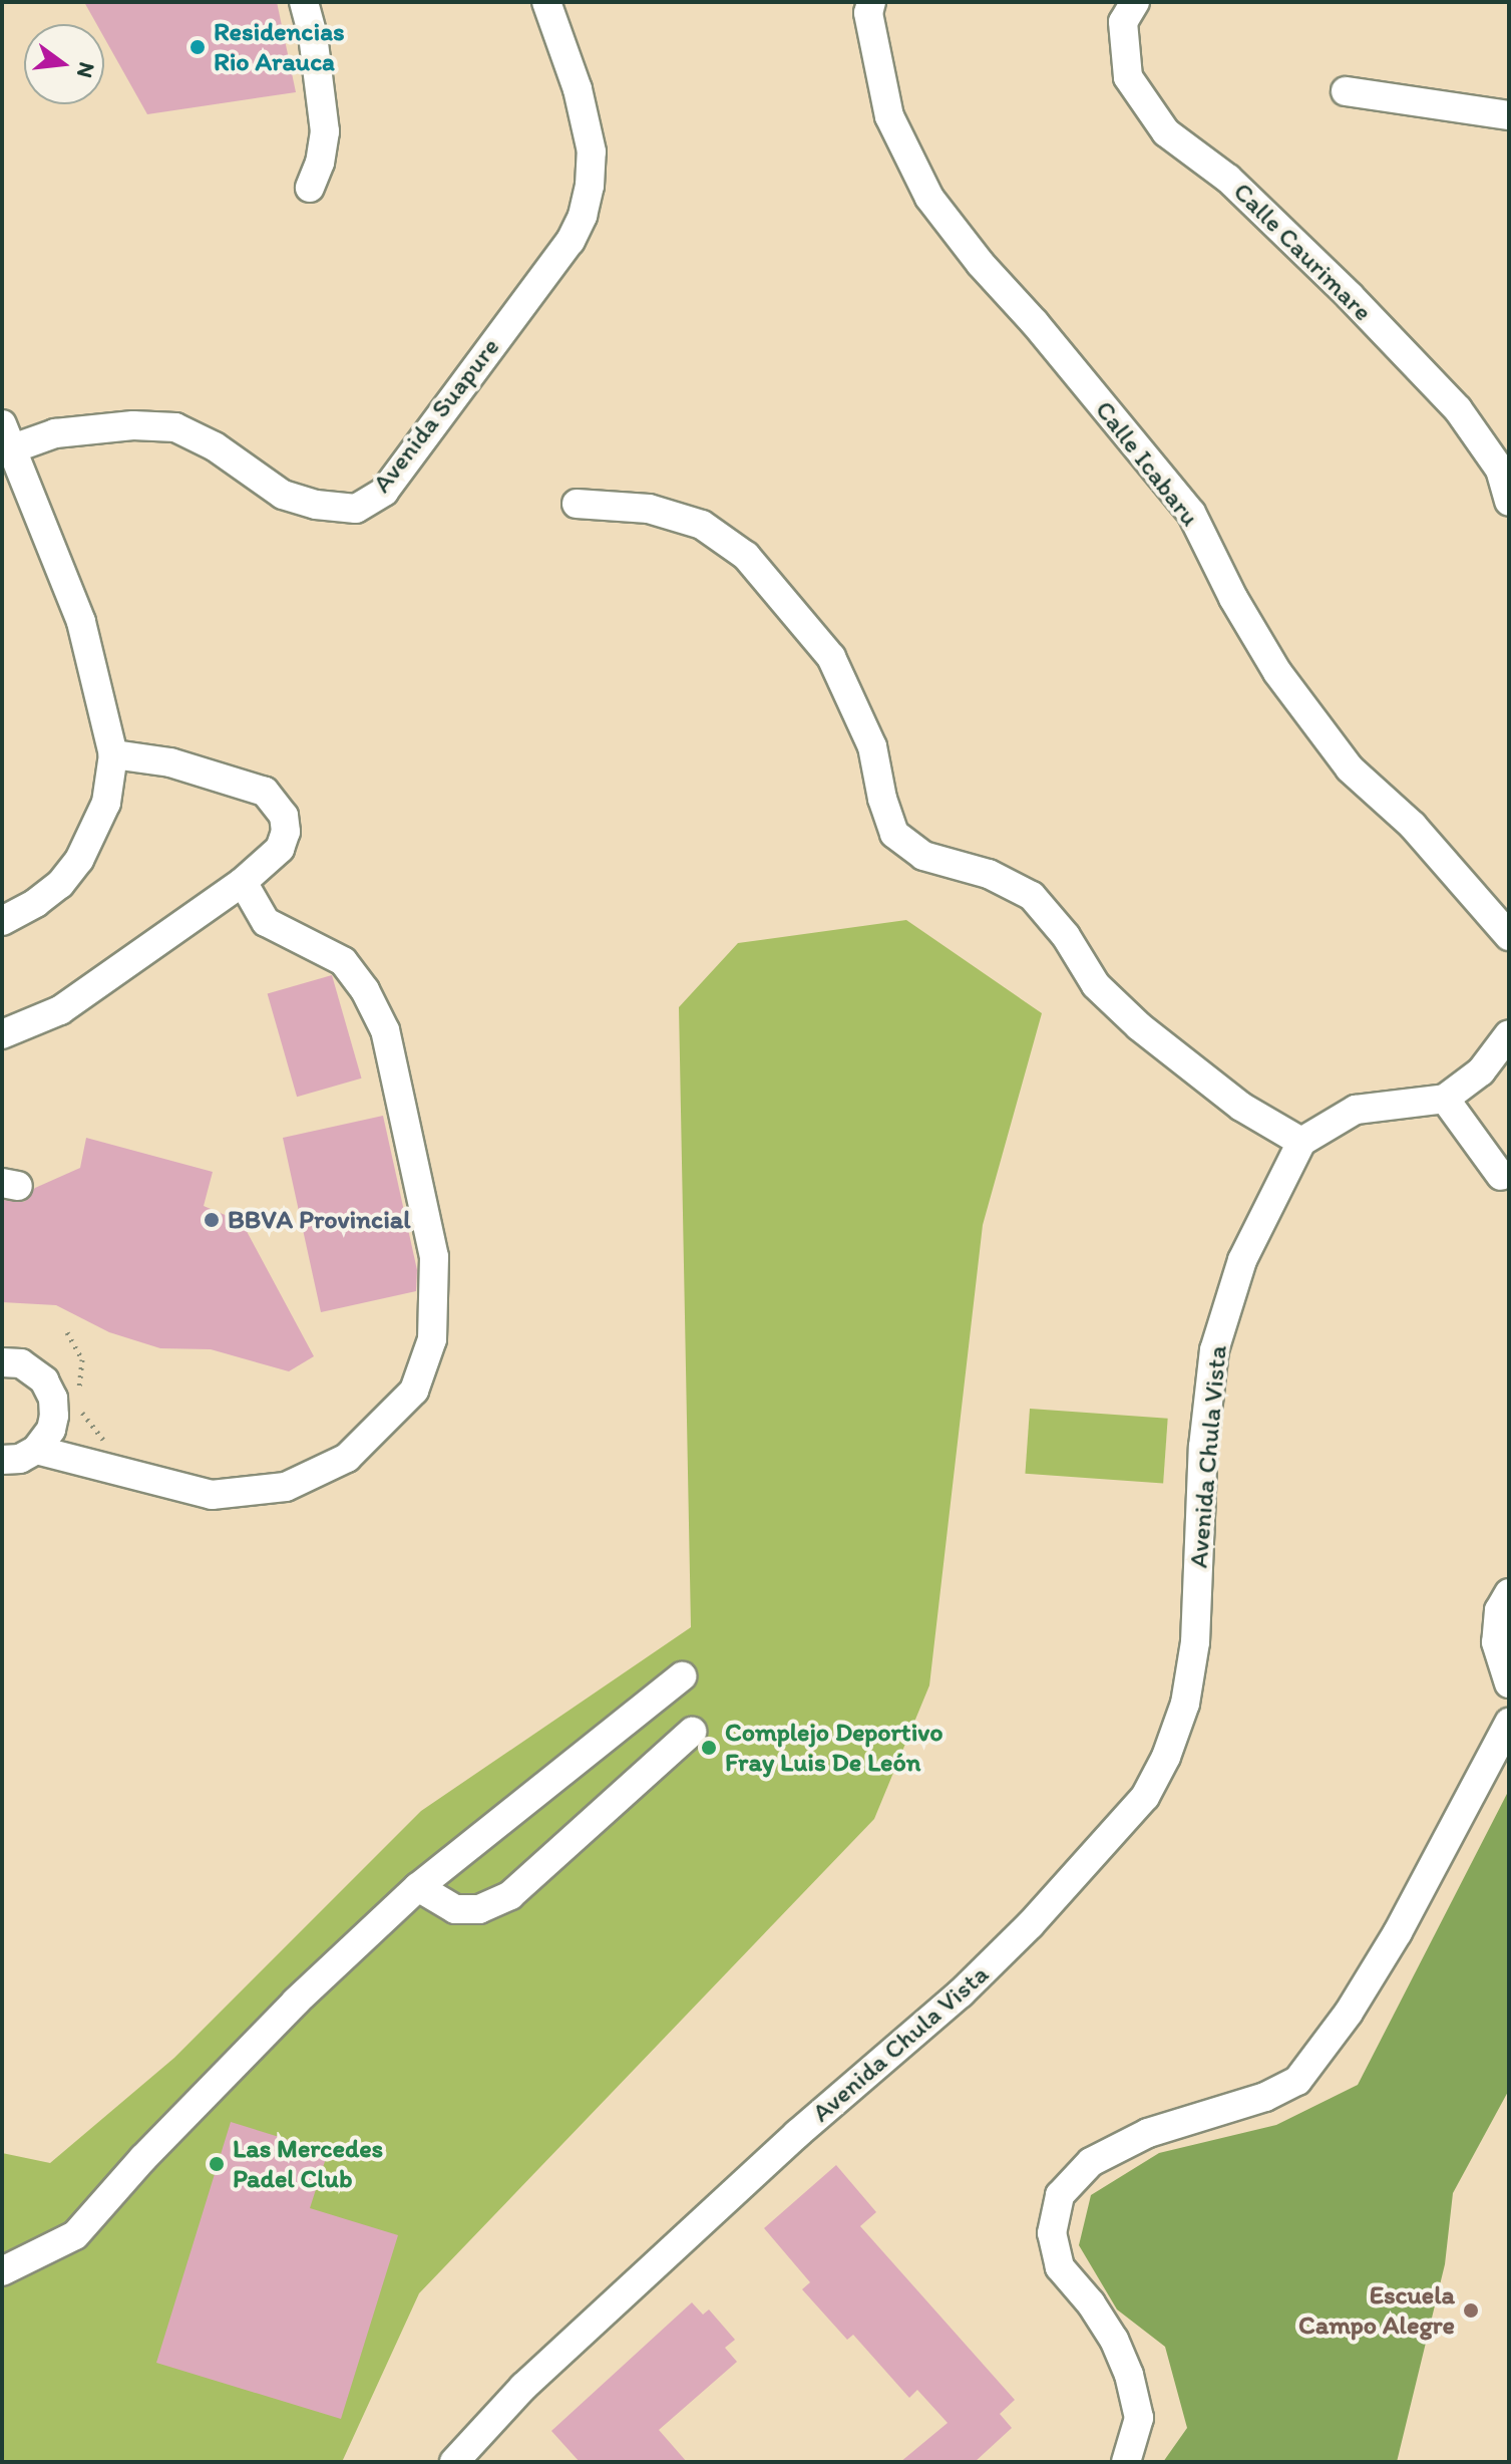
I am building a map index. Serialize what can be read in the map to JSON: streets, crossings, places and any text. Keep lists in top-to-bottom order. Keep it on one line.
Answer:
{"streets":{"street":["Calle Caurimare","Avenida Suapure","Calle Icabaru","Avenida Chula Vista"]},"places":["Residencias Rio Arauca","BBVA Provincial","Complejo Deportivo Fray Luis De León","Las Mercedes Padel Club","Escuela Campo Alegre"],"north":"right"}
